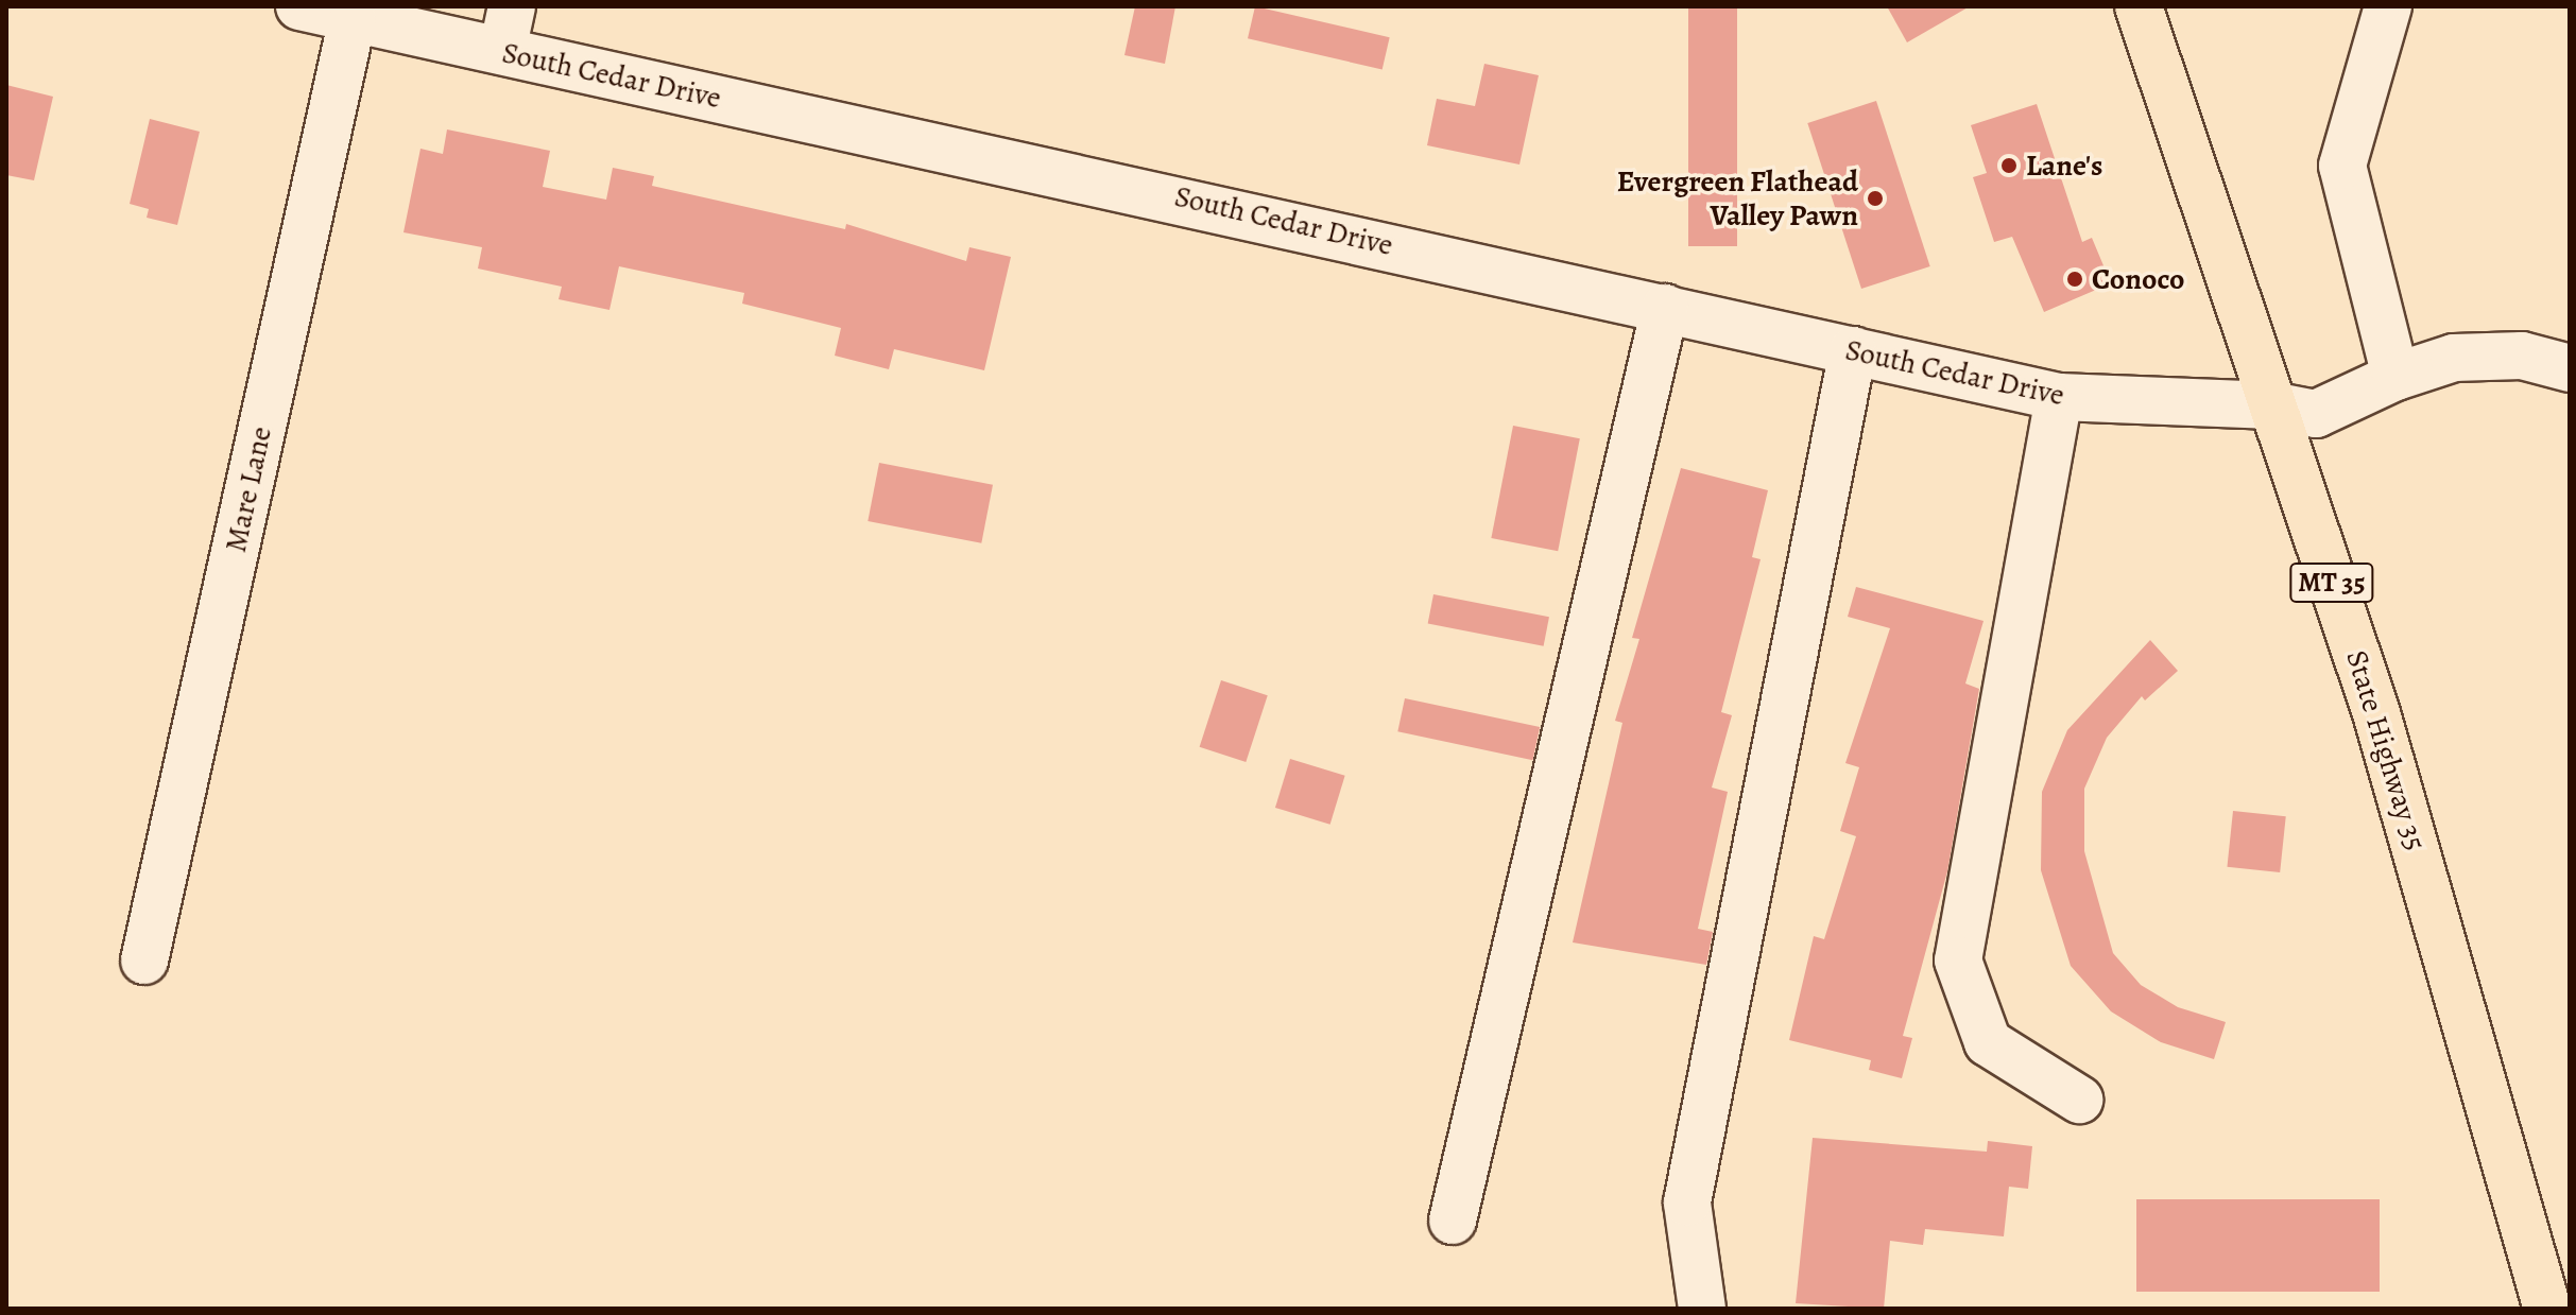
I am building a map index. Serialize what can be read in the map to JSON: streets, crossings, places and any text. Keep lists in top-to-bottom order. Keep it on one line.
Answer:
{"streets":{"main road":["MT 35","State Highway 35"],"street":["South Cedar Drive","Mare Lane"]},"crossings":[["South Cedar Drive","Mare Lane"],["South Cedar Drive","State Highway 35"]],"places":["Lane's","Evergreen Flathead Valley Pawn","Conoco"]}
